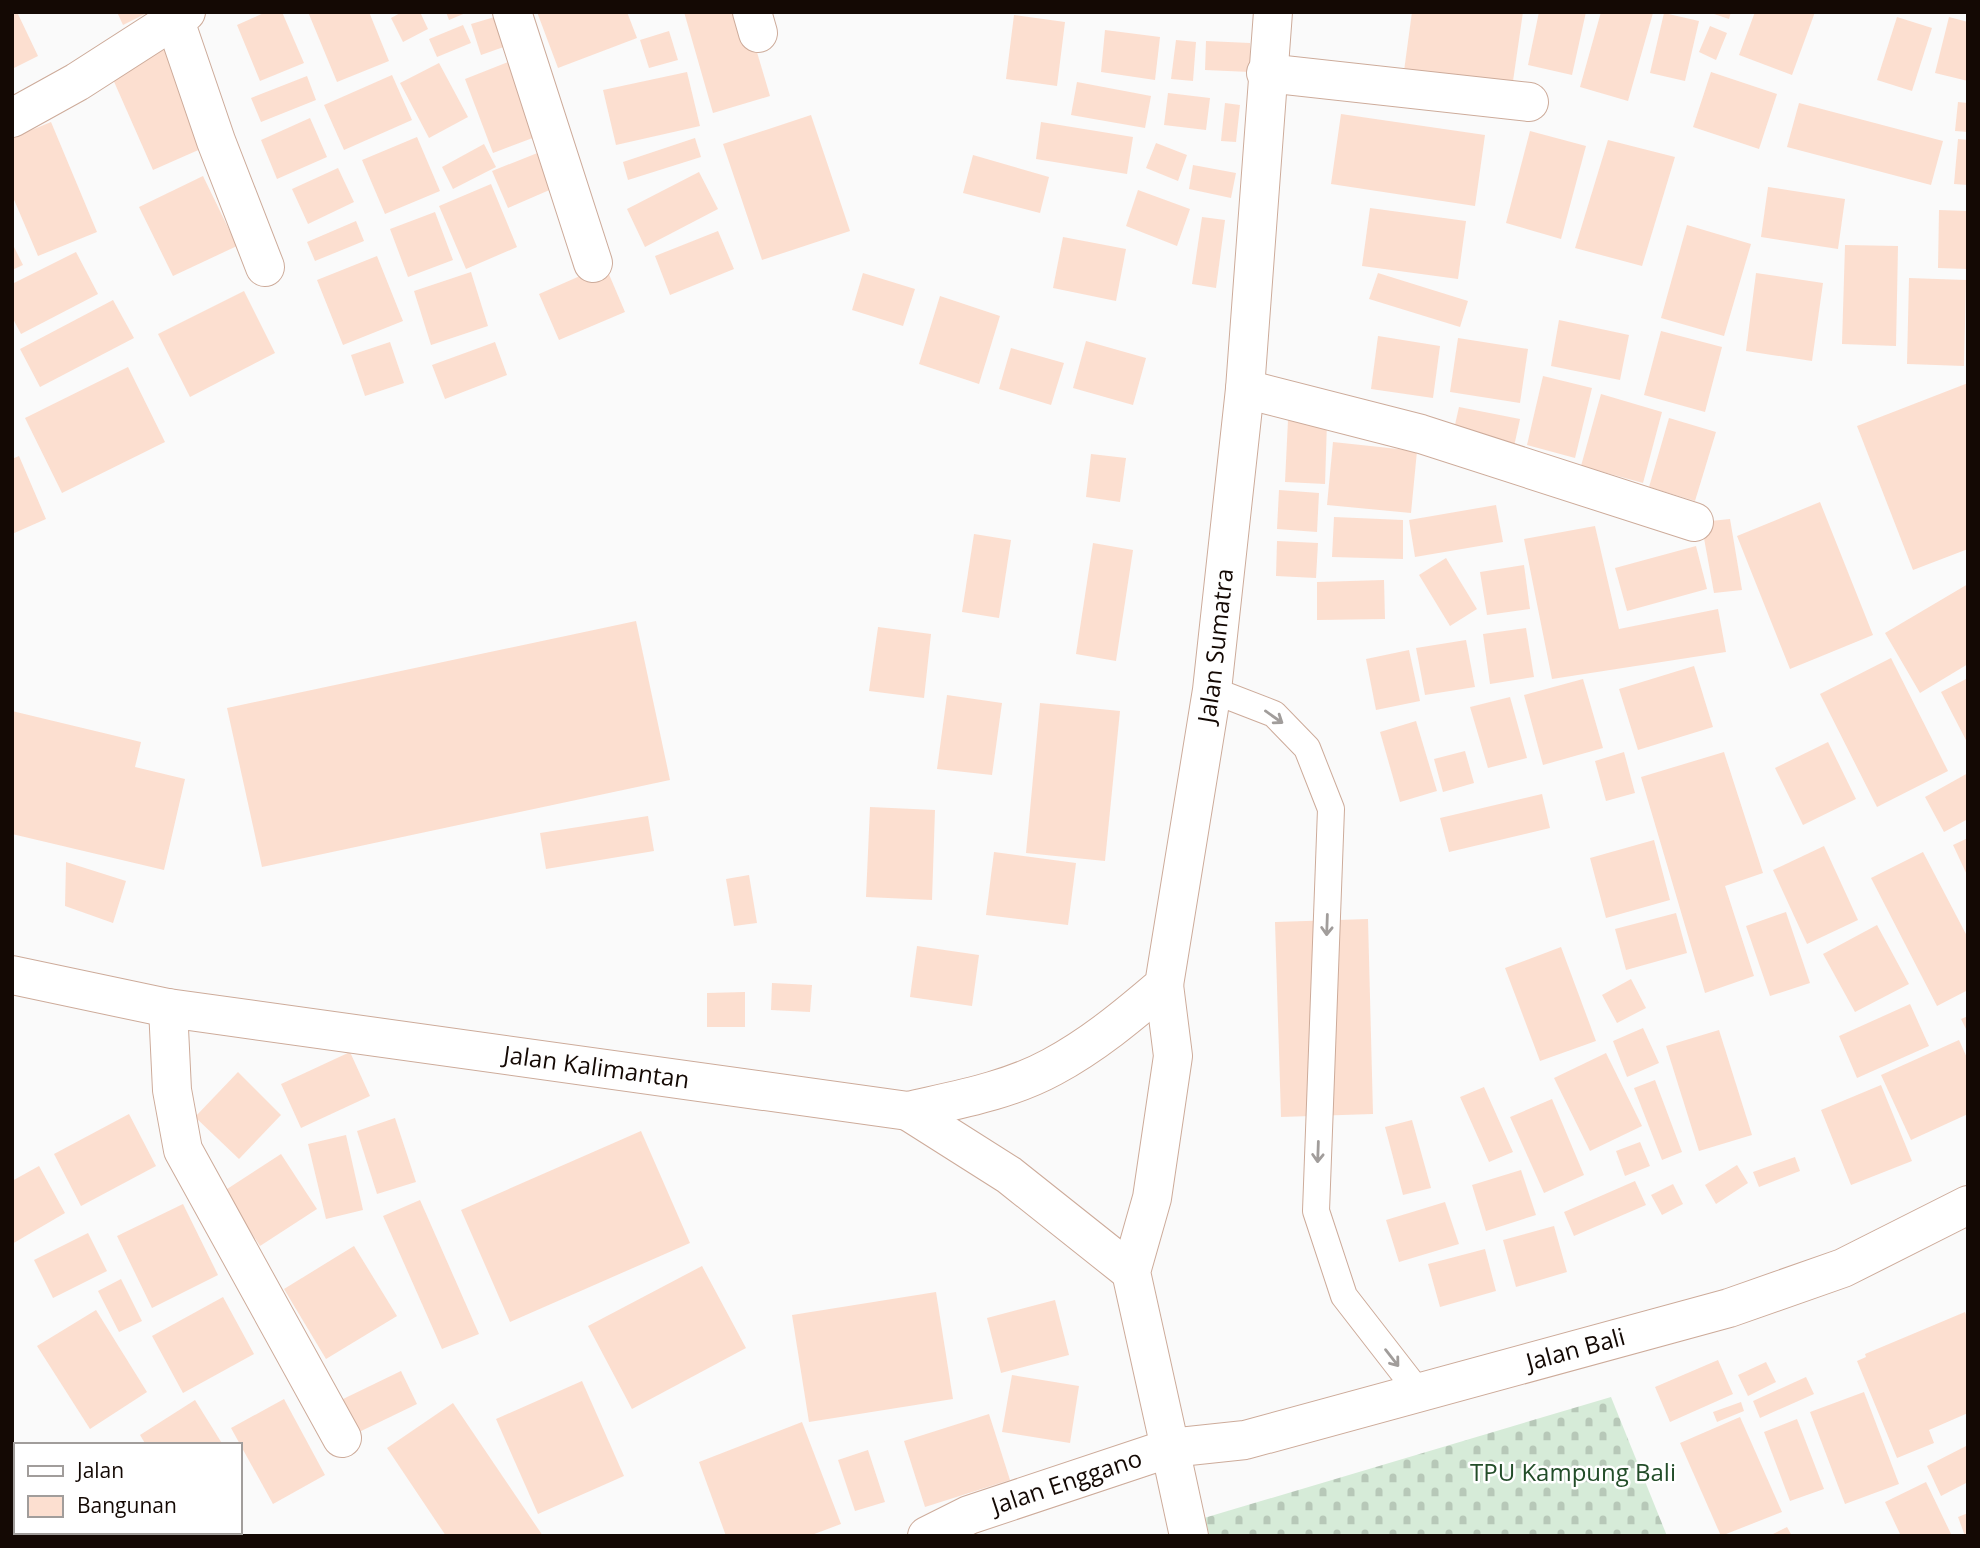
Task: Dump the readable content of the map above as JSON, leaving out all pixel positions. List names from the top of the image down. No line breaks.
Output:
{"streets":{"street":["Jalan Sumatra","Jalan Kalimantan","Jalan Bali","Jalan Enggano"]},"crossings":[["Jalan Sumatra","Jalan Kalimantan"],["Jalan Bali","Jalan Enggano"]],"parks":["TPU Kampung Bali"],"legend":["Jalan","Bangunan"]}
